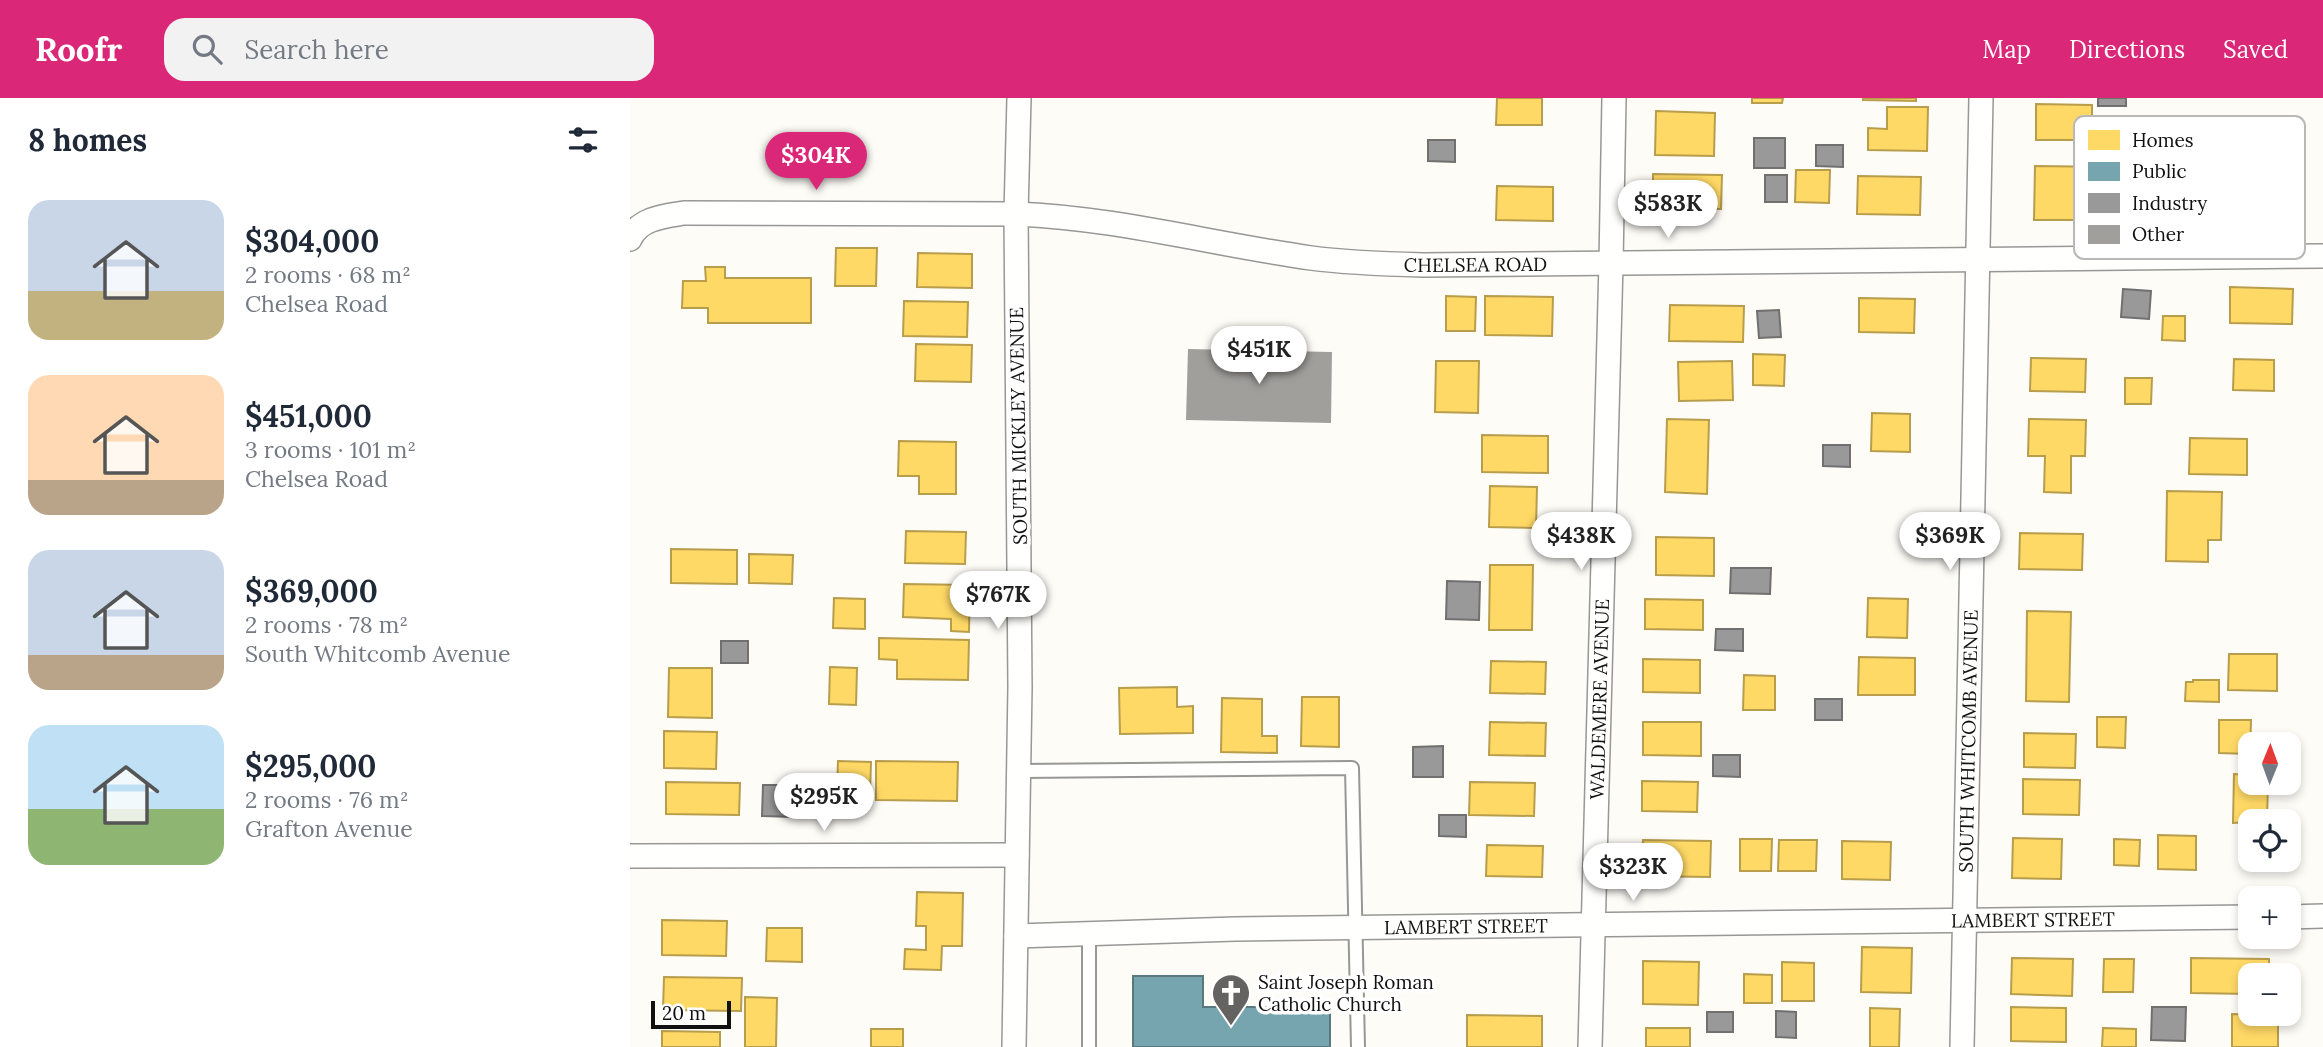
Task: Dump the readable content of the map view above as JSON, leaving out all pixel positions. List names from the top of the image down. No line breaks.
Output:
{"streets":{"street":["CHELSEA ROAD","SOUTH MICKLEY AVENUE","WALDEMERE AVENUE","SOUTH WHITCOMB AVENUE","LAMBERT STREET"]},"crossings":[["CHELSEA ROAD","SOUTH MICKLEY AVENUE"],["CHELSEA ROAD","WALDEMERE AVENUE"],["CHELSEA ROAD","SOUTH WHITCOMB AVENUE"],["SOUTH MICKLEY AVENUE","LAMBERT STREET"],["WALDEMERE AVENUE","LAMBERT STREET"],["SOUTH WHITCOMB AVENUE","LAMBERT STREET"]],"places":{"church":["Saint Joseph Roman Catholic Church"]},"legend":["Homes","Public","Industry","Other"],"scale_bar":"20 m","north":"top","page":{"header":"Roofr","search":"Search here","nav":["Map","Directions","Saved"],"heading":"8 homes","price":["$304K","$583K","$451K","$438K","$369K","$767K","$295K","$323K"],"list":[{"name":"$304,000","note":"2 rooms · 68 m² · Chelsea Road"},{"name":"$451,000","note":"3 rooms · 101 m² · Chelsea Road"},{"name":"$369,000","note":"2 rooms · 78 m² · South Whitcomb Avenue"},{"name":"$295,000","note":"2 rooms · 76 m² · Grafton Avenue"}],"map_buttons":["+","−"],"scale":"20 m"}}
